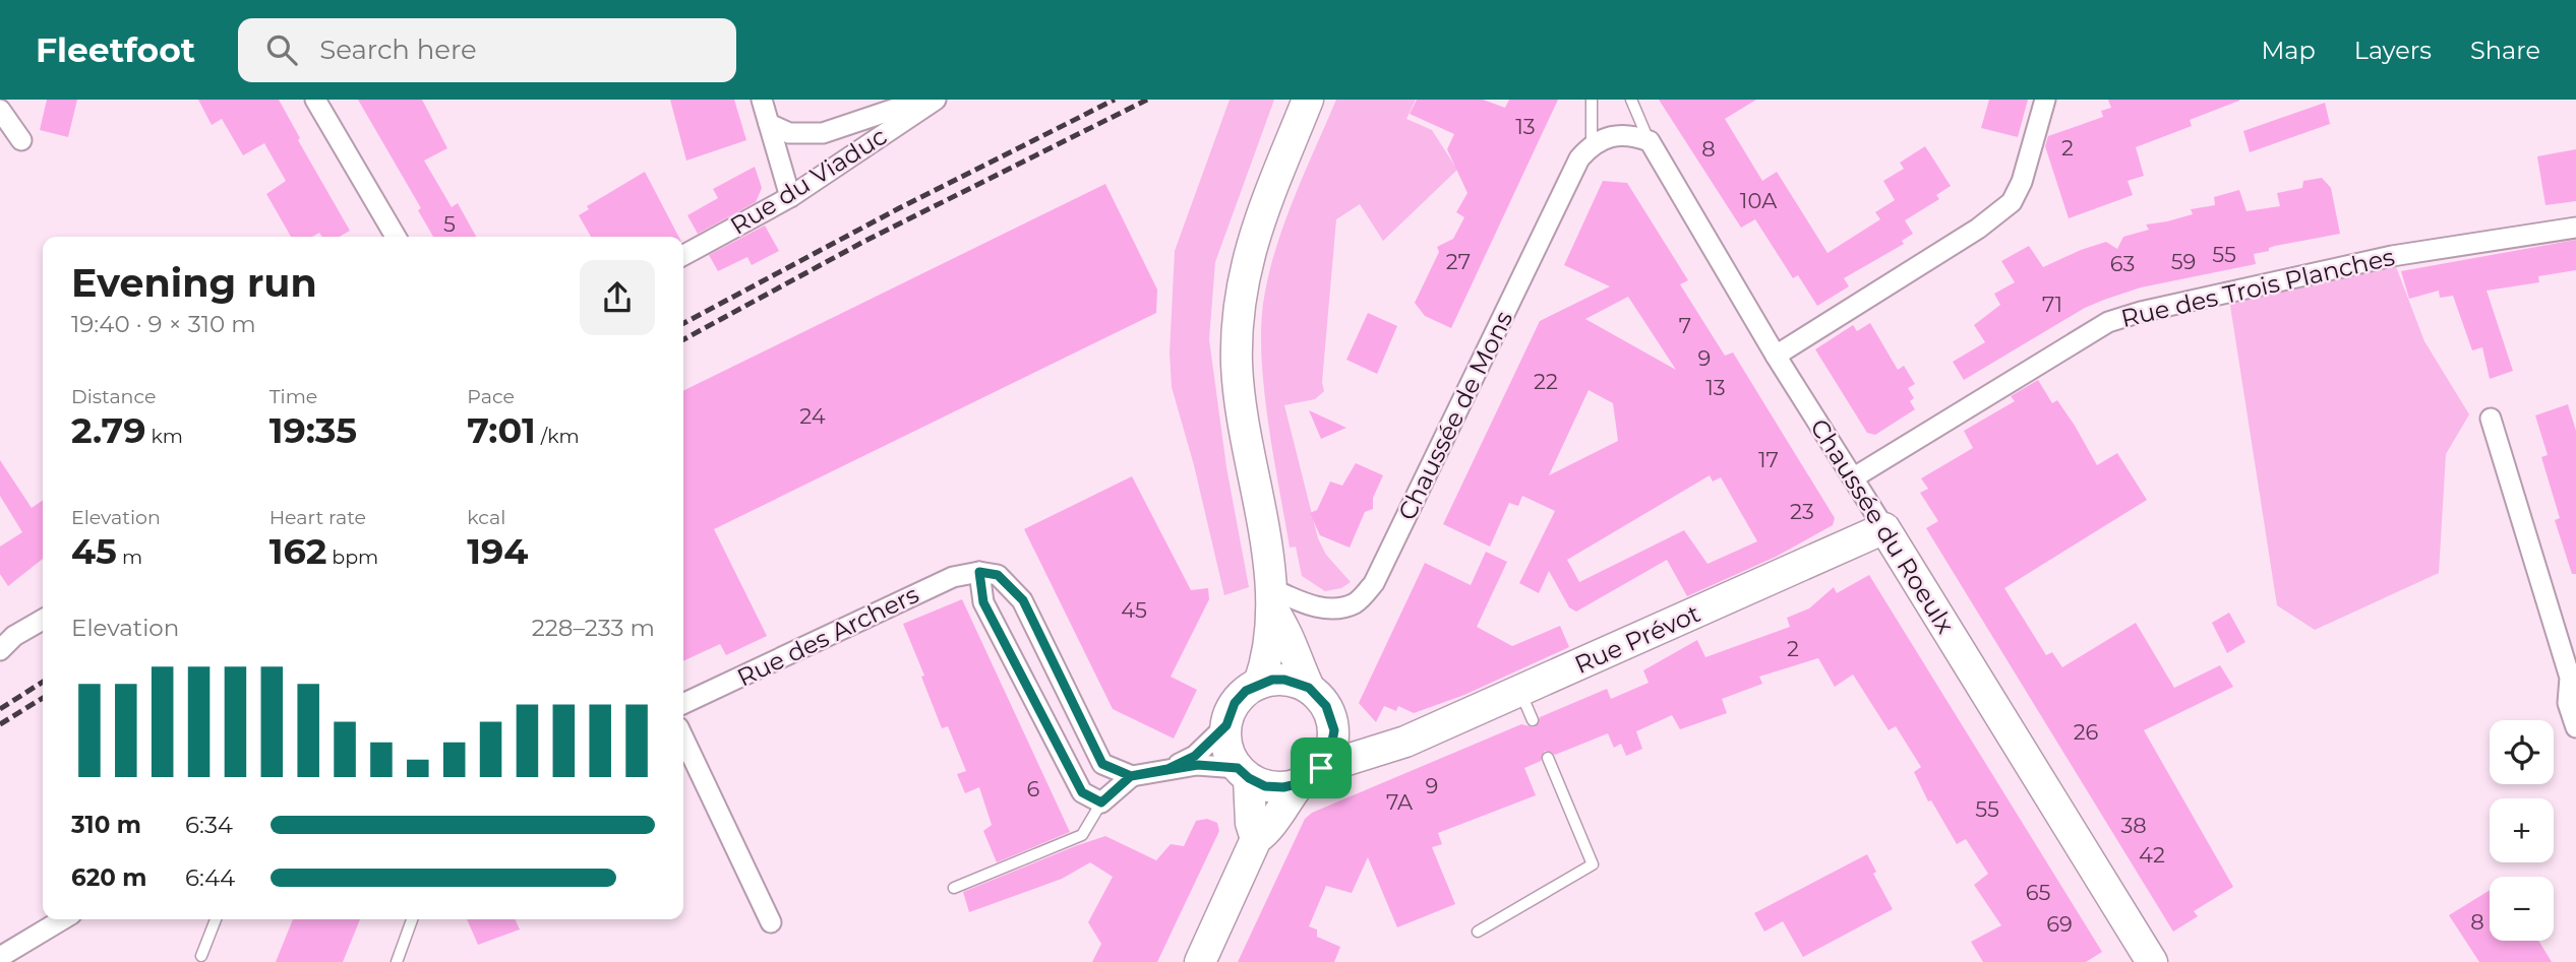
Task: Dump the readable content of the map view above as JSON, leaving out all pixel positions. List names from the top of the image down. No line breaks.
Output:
{"streets":{"main road":["Chaussée du Roeulx","Rue Prévot"],"street":["Rue du Viaduc","Rue des Trois Planches","Chaussée de Mons","Rue des Archers"]},"crossings":[["Rue des Trois Planches","Chaussée du Roeulx"],["Chaussée du Roeulx","Rue Prévot"]],"house_numbers":["13","2","8","10A","5","55","27","59","63","71","7","9","22","13","24","17","23","45","2","26","9","6","7A","55","38","42","65","8","69"],"page":{"header":"Fleetfoot","search":"Search here","nav":["Map","Layers","Share"],"heading":["Evening run","19:40 · 9 × 310 m"],"stats":[["Distance","2.79 km"],["Time","19:35"],["Pace","7:01 /km"],["Elevation","45 m"],["Heart rate","162 bpm"],["kcal","194"]],"chart":["Elevation","228–233 m"],"map_buttons":["+","−"],"list":[{"name":"310 m","note":"6:34"},{"name":"620 m","note":"6:44"}]}}
